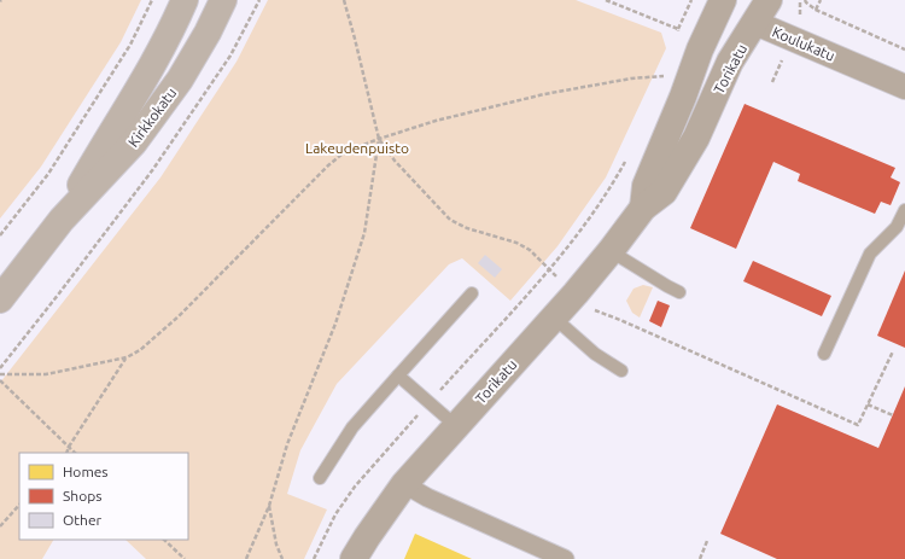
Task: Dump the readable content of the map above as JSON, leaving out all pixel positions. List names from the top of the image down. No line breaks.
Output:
{"streets":{"main road":["Kirkkokatu"],"street":["Koulukatu","Torikatu"]},"crossings":[["Koulukatu","Torikatu"]],"parks":["Lakeudenpuisto"],"legend":["Homes","Shops","Other"]}
